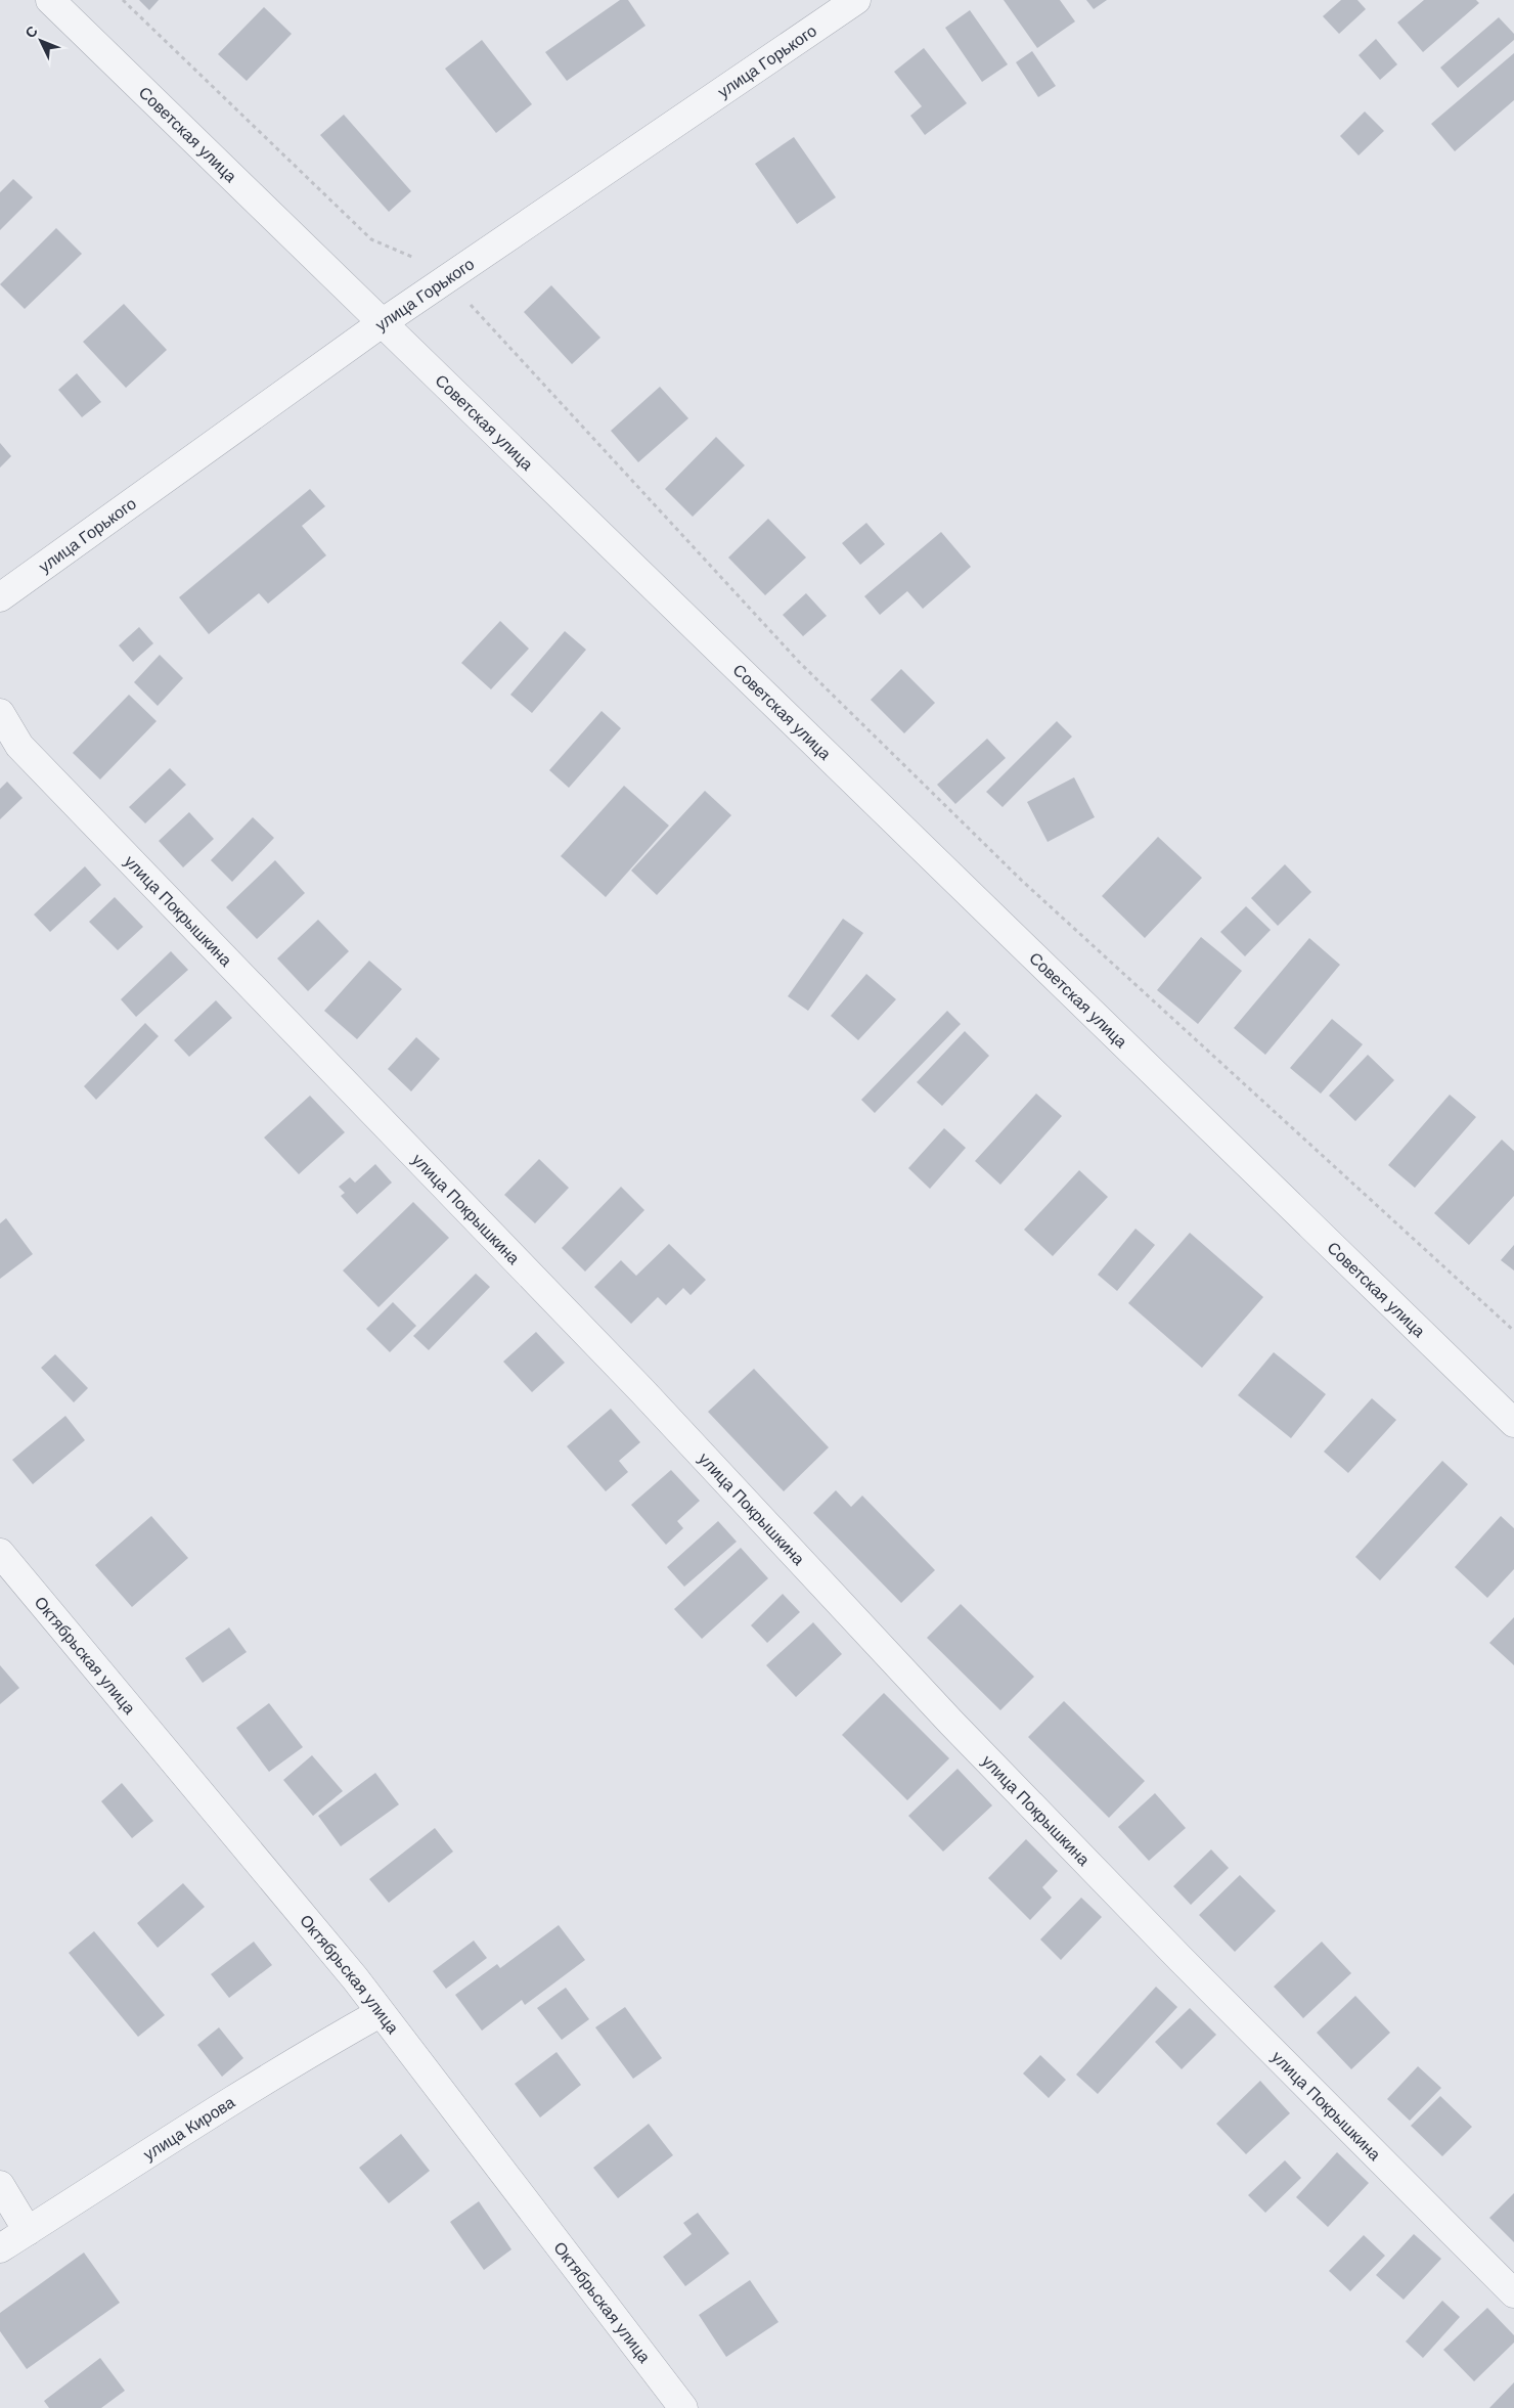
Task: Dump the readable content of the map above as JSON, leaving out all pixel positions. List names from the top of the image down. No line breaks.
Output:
{"streets":{"street":["улица Горького","Советская улица","улица Покрышкина","Октябрьская улица","улица Кирова"]},"crossings":[["улица Горького","Советская улица"],["Октябрьская улица","улица Кирова"]],"north":"top left"}
